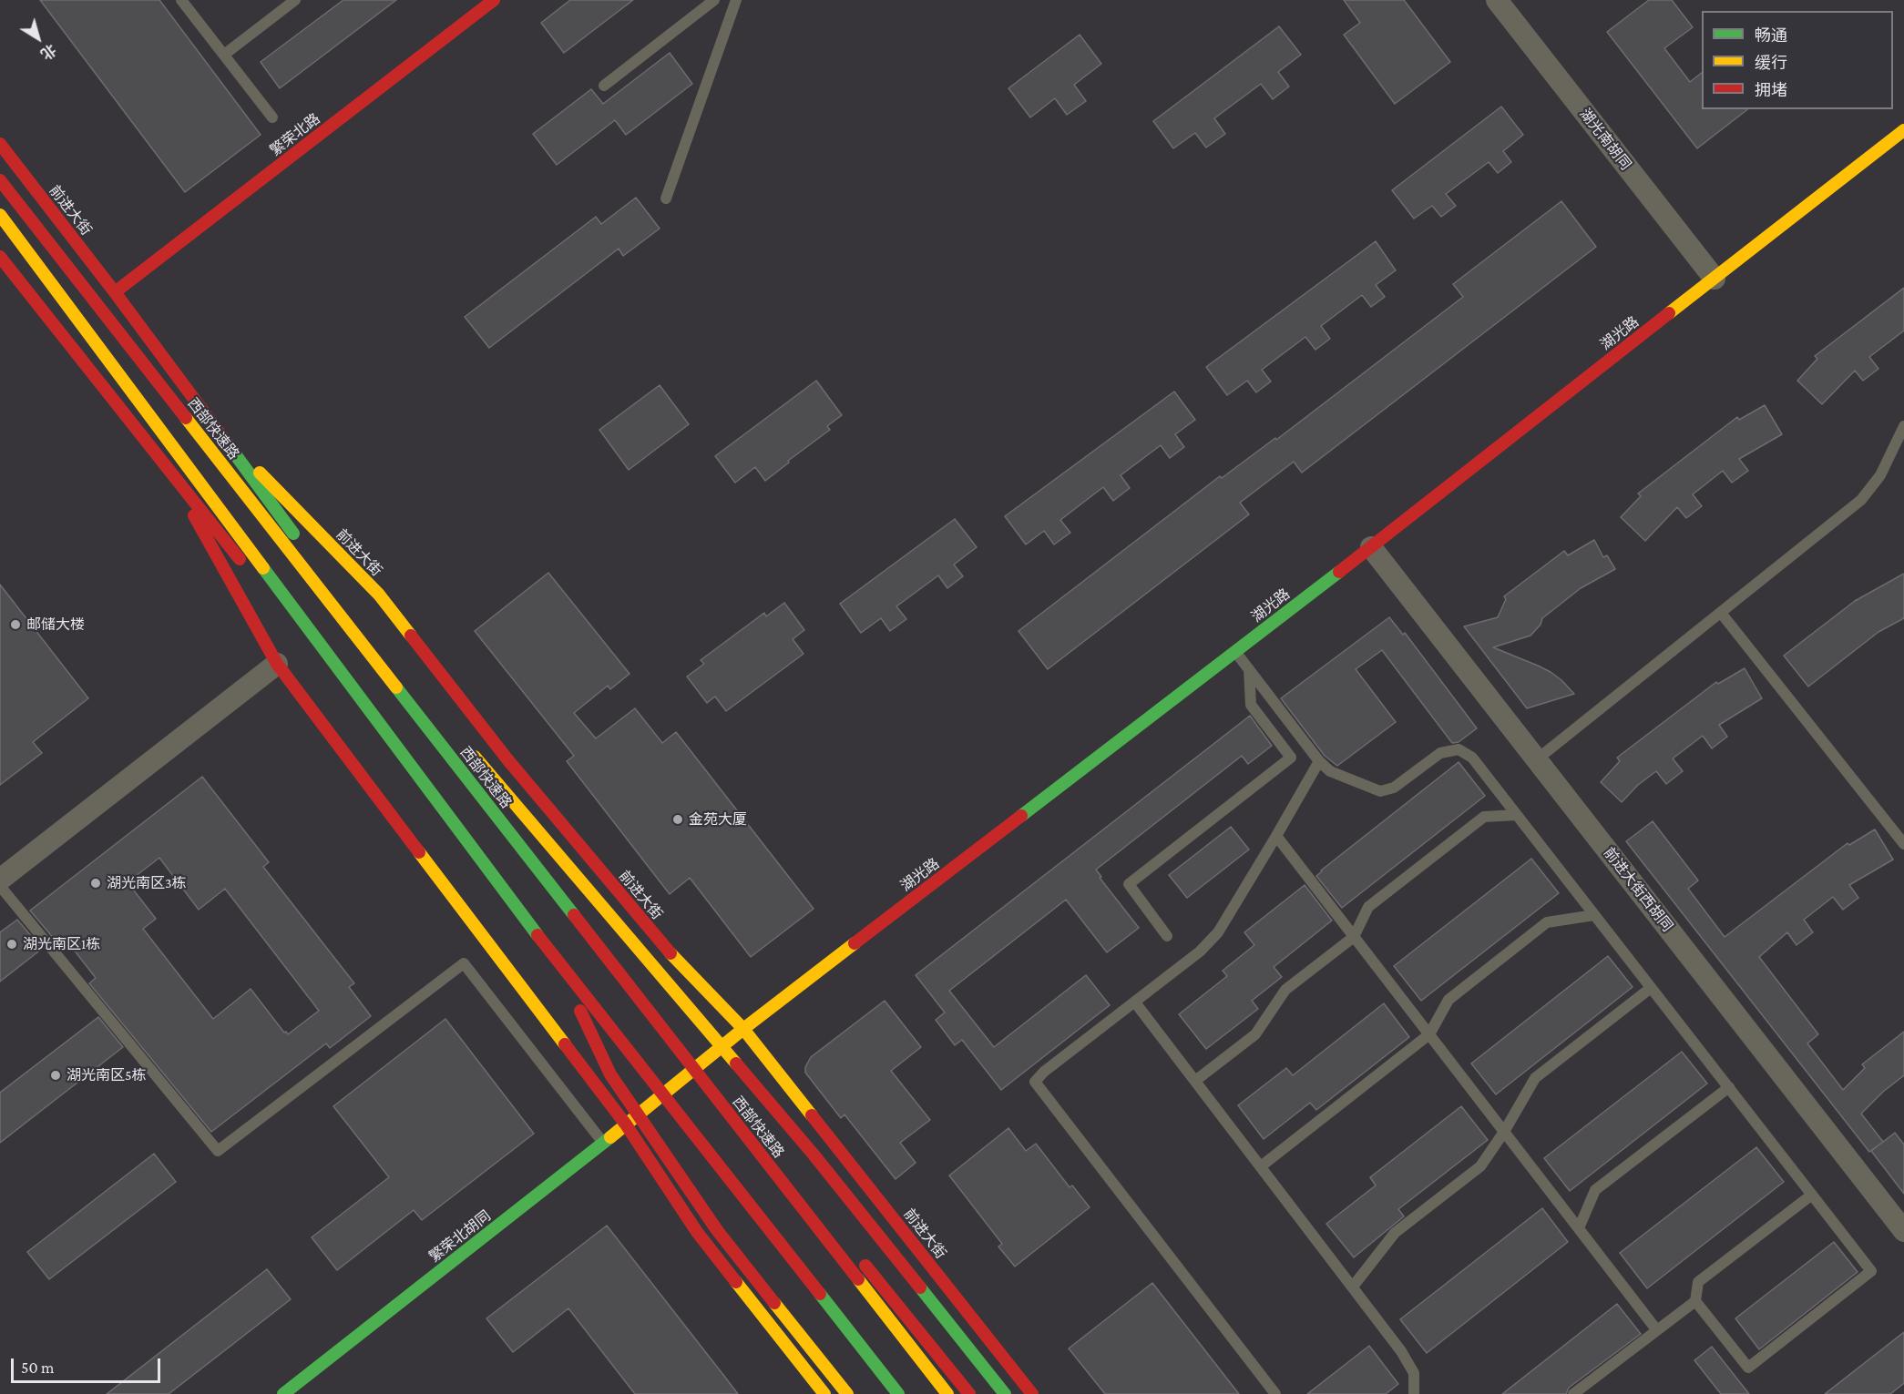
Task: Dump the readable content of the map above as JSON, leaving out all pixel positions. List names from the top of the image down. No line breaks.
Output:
{"streets":{"main road":["繁荣北路","前进大街","湖光路","西部快速路","繁荣北胡同"],"street":["湖光南胡同","前进大街西胡同"]},"crossings":[["繁荣北路","前进大街"],["湖光南胡同","湖光路"],["前进大街","湖光路"],["湖光路","前进大街西胡同"],["湖光路","繁荣北胡同"]],"places":["邮储大楼","金苑大厦","湖光南区3栋","湖光南区1栋","湖光南区5栋"],"legend":["畅通","缓行","拥堵"],"scale_bar":"50 m","north":"bottom right"}
